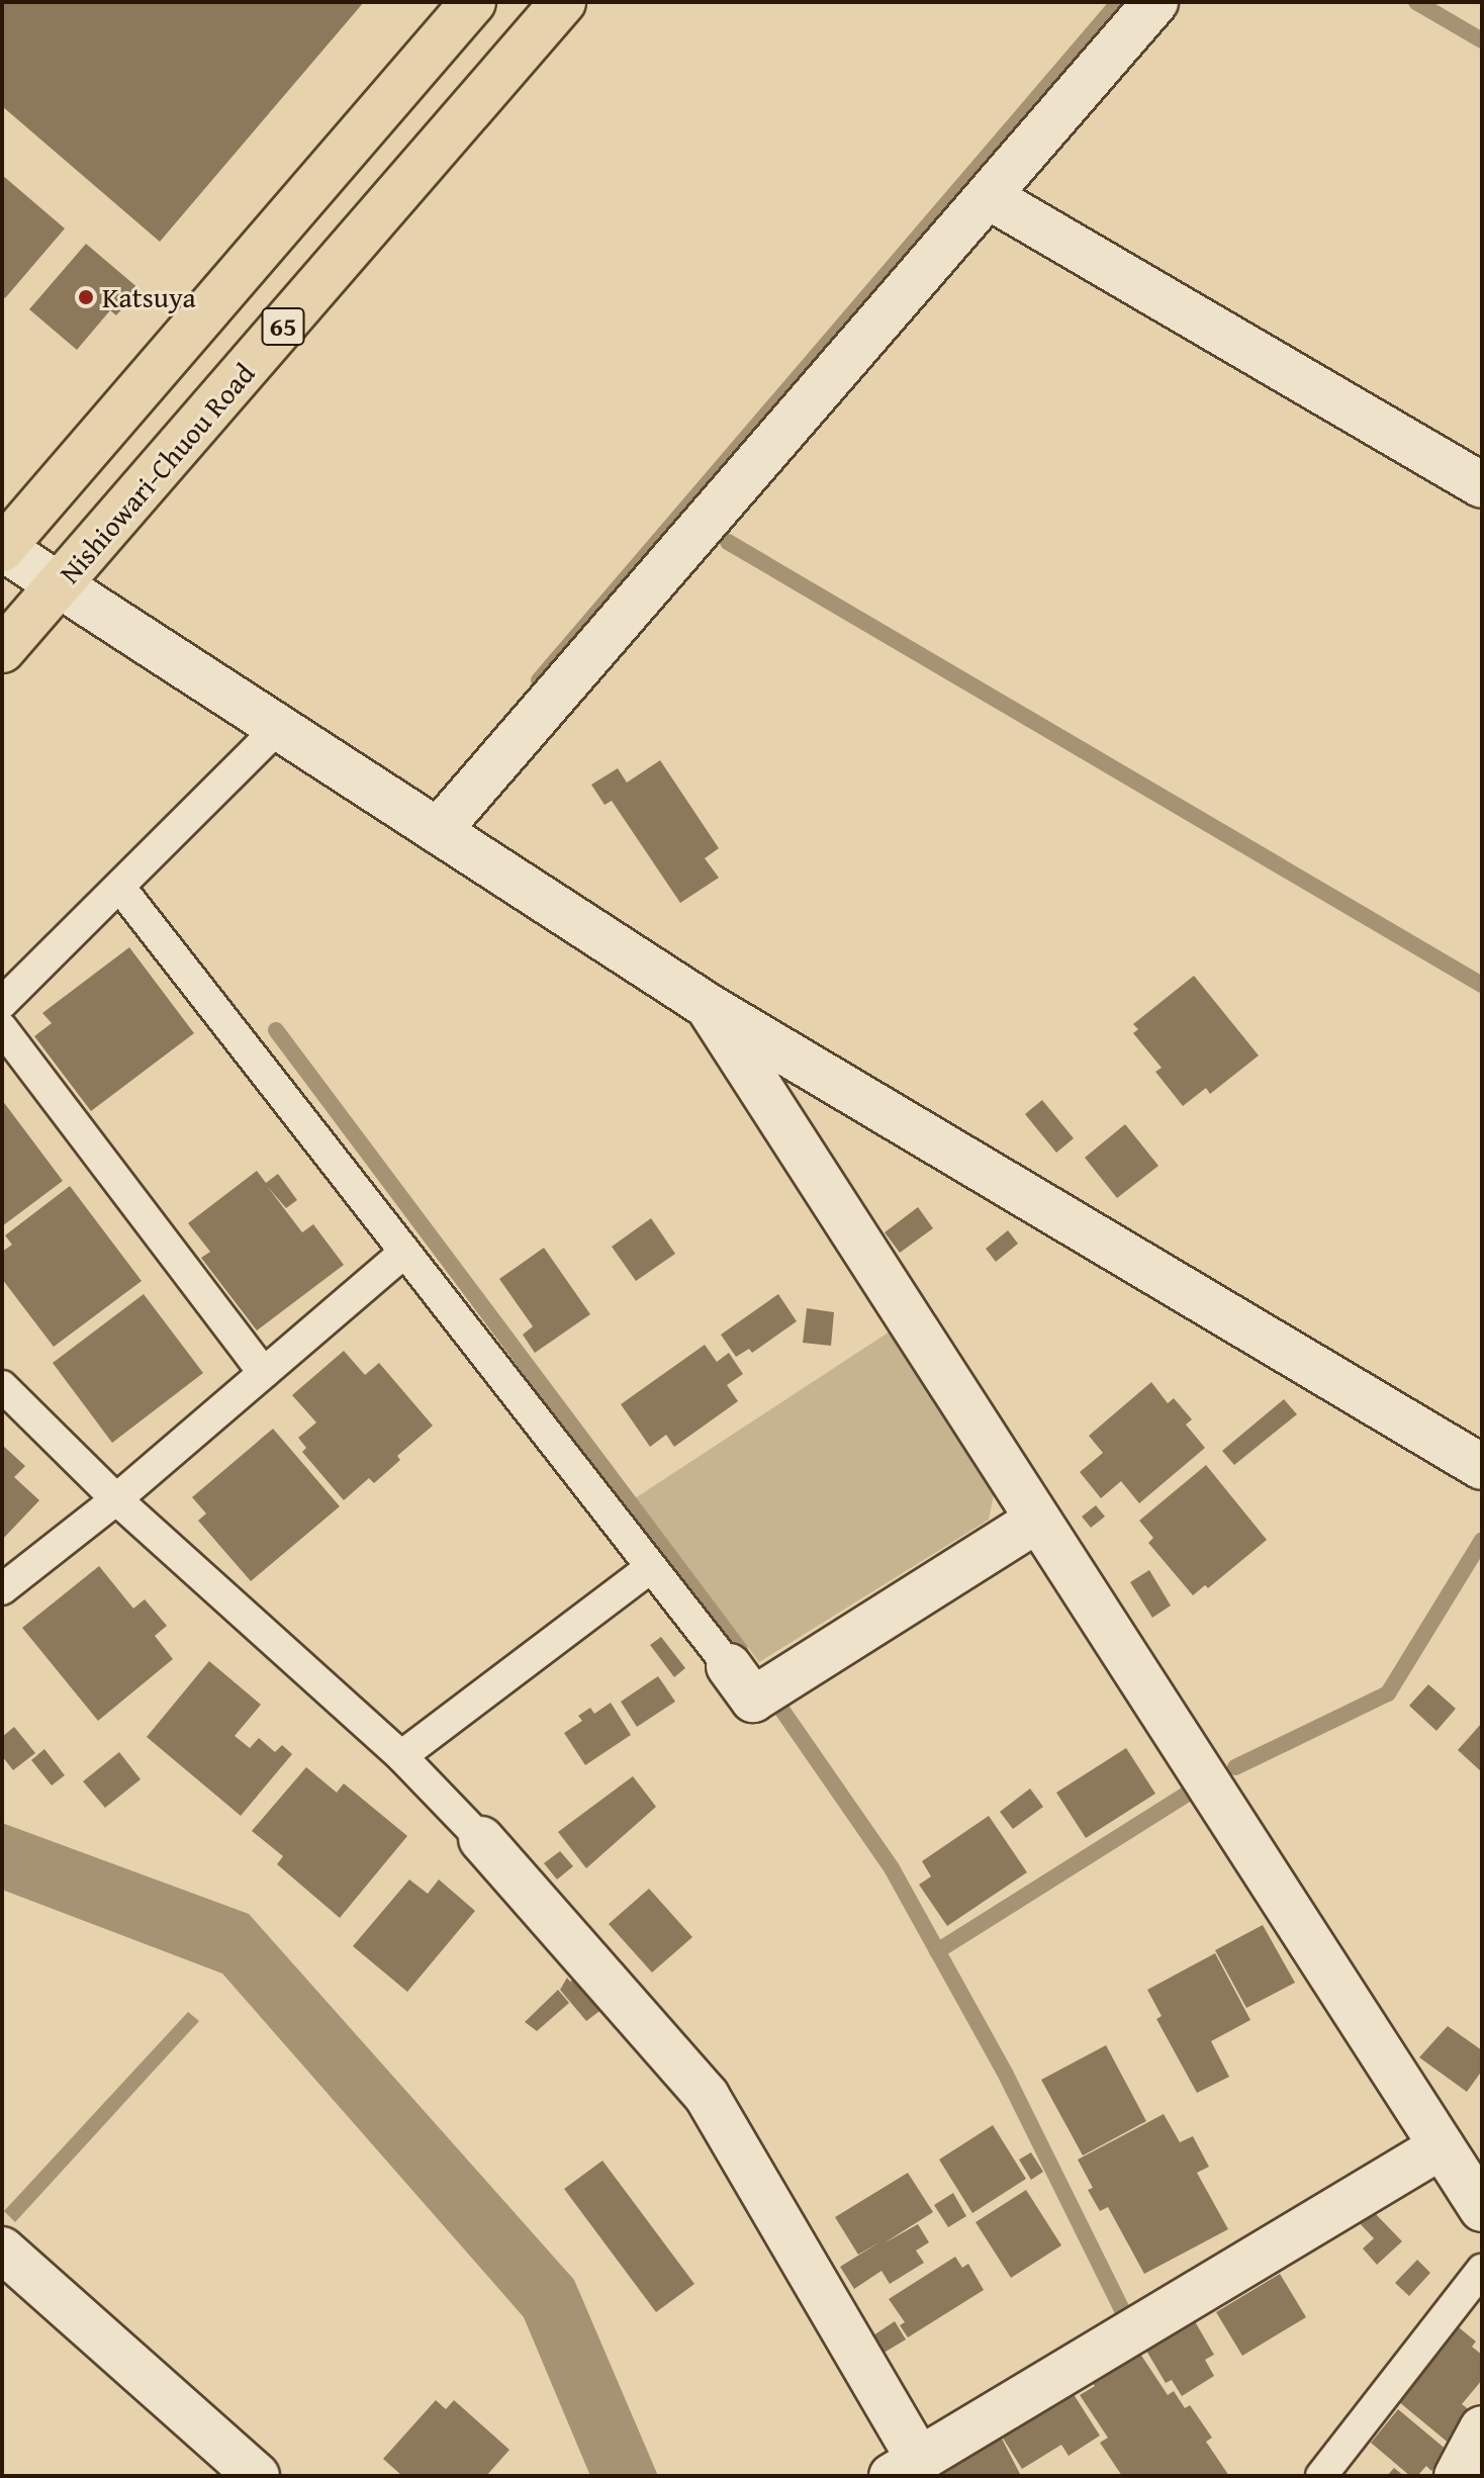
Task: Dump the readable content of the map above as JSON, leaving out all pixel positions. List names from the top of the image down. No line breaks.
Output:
{"streets":{"main road":["65","Nishiowari-Chuou Road"]},"places":["Katsuya"]}
